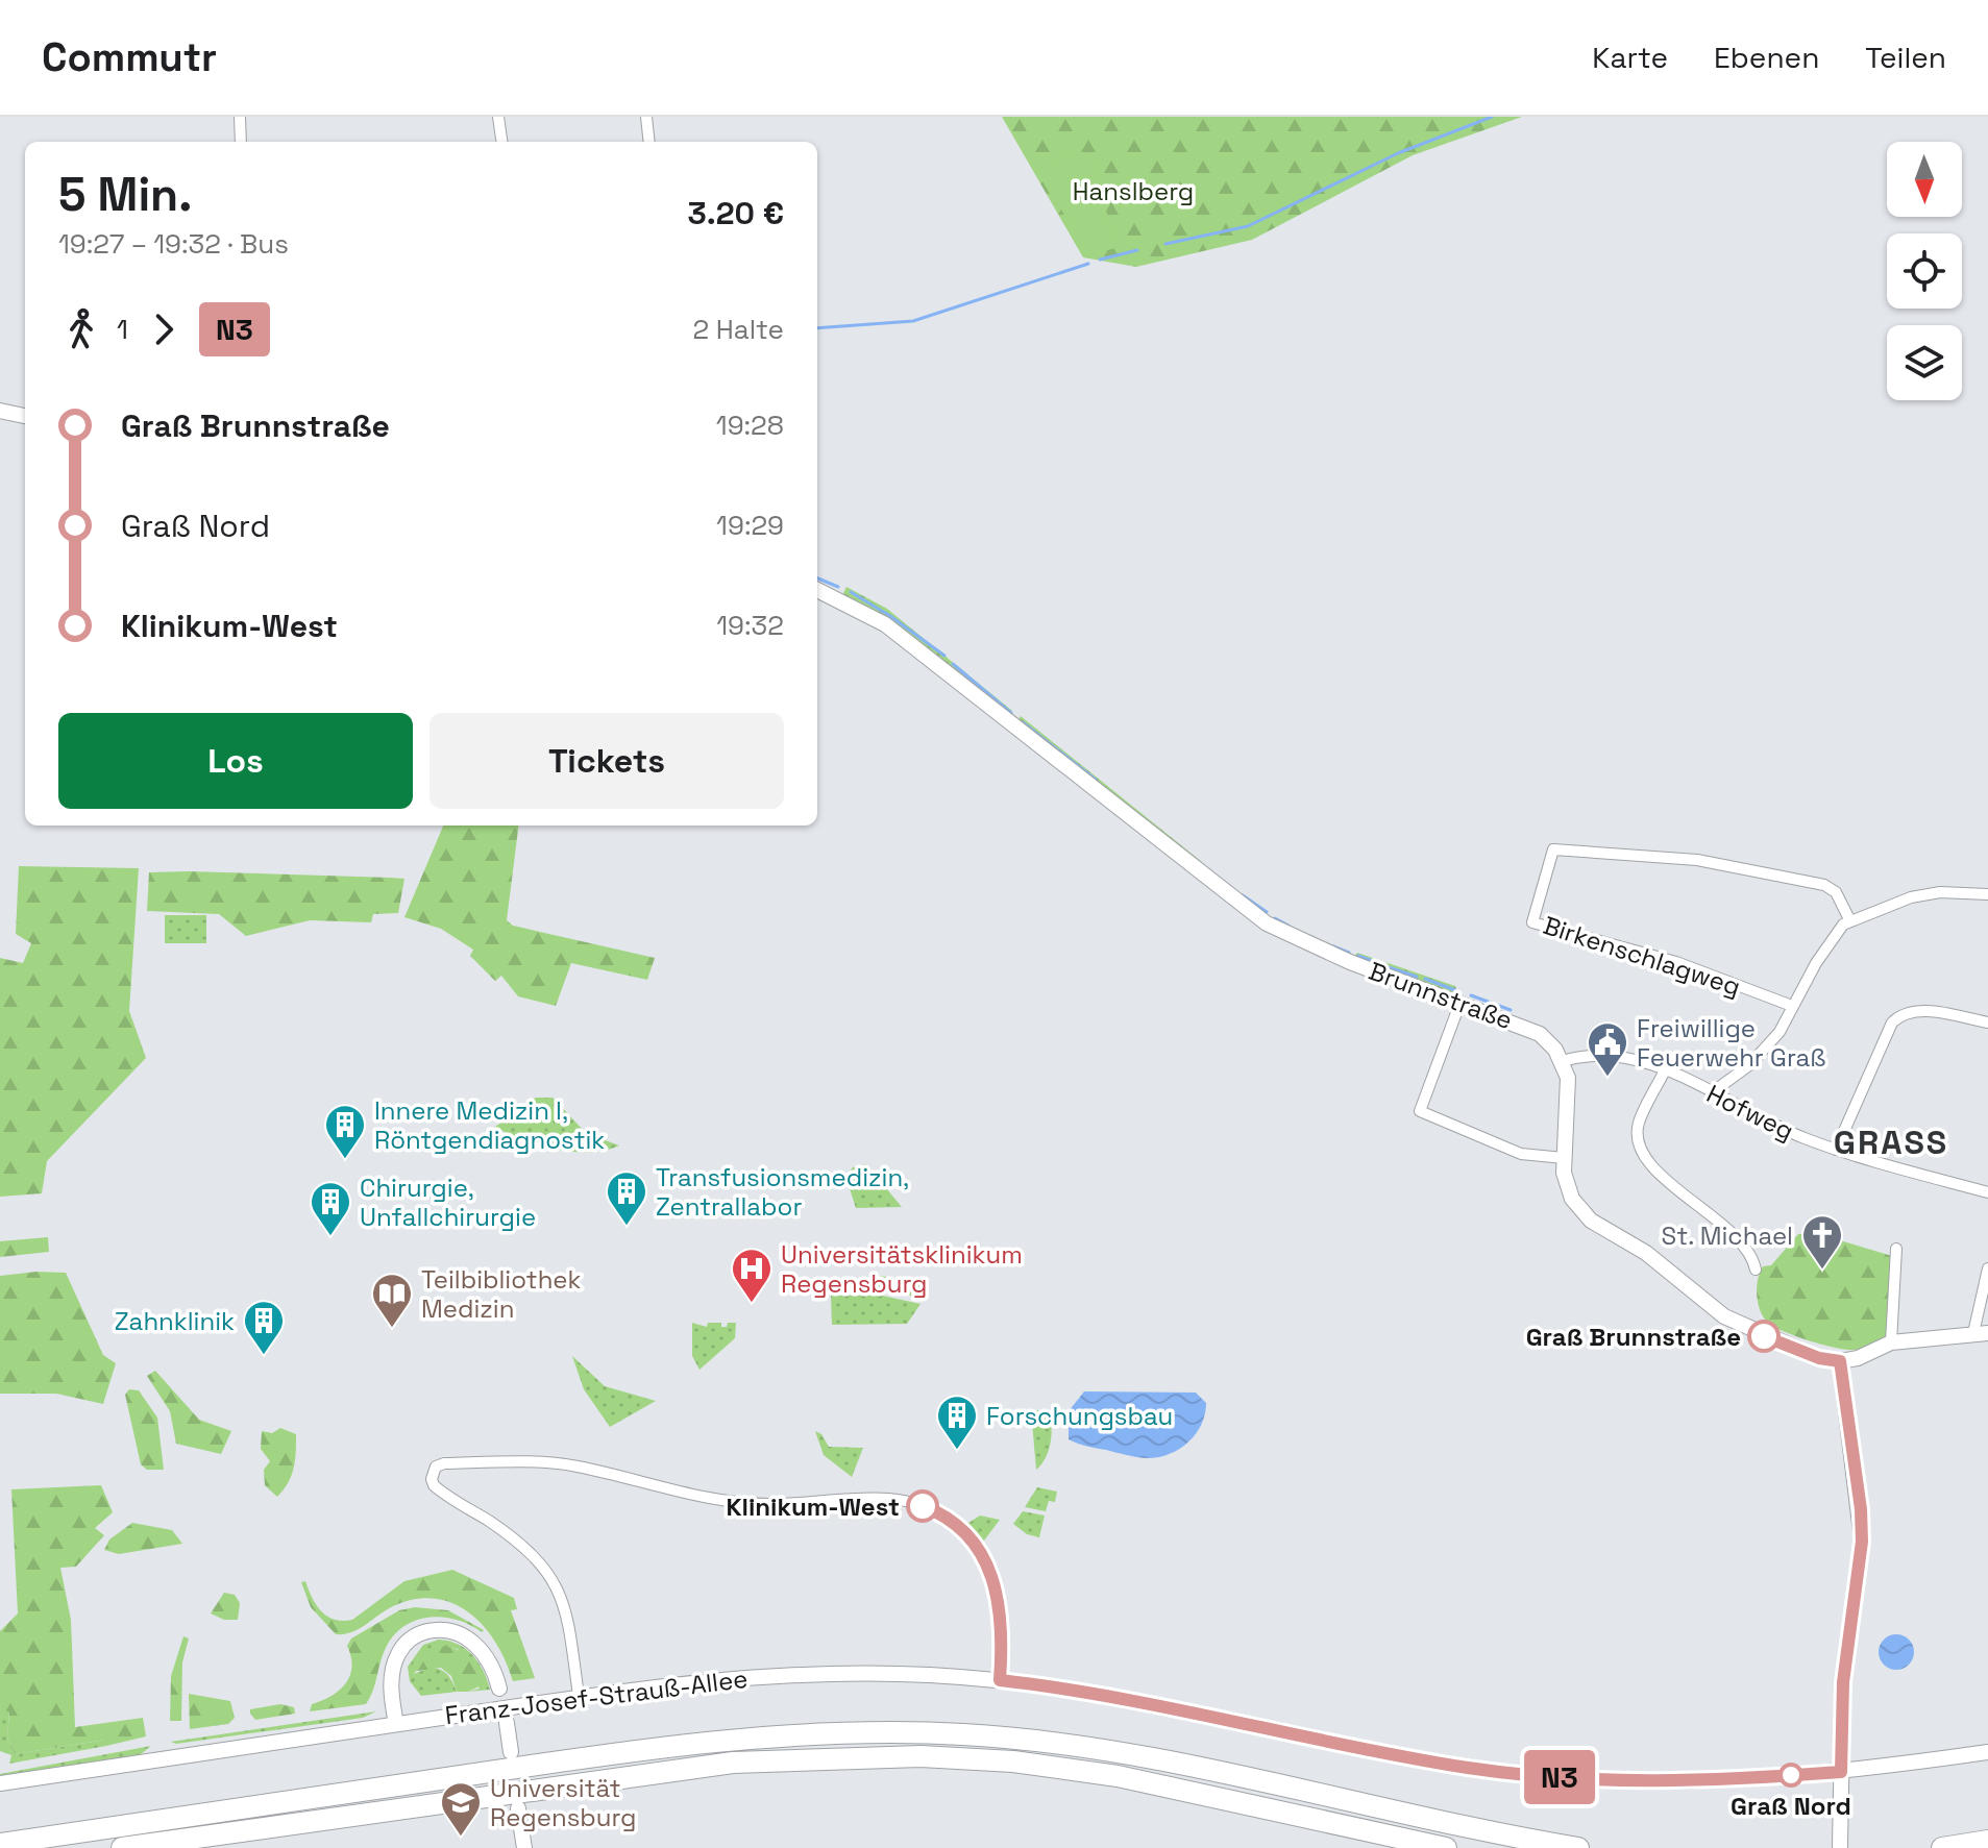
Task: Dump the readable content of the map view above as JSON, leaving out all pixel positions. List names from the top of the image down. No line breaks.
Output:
{"streets":{"street":["Birkenschlagweg","Brunnstraße","Hofweg","Franz-Josef-Strauß-Allee"]},"crossings":[["Brunnstraße","Hofweg"]],"districts":["GRASS"],"parks":["Hanslberg"],"places":{"public building":["Freiwillige Feuerwehr Graß"],"building":["Innere Medizin I, Röntgendiagnostik","Transfusionsmedizin, Zentrallabor","Chirurgie, Unfallchirurgie","Zahnklinik","Forschungsbau"],"church":["St. Michael"],"hospital":["Universitätsklinikum Regensburg"],"library":["Teilbibliothek Medizin"],"other":["Graß Brunnstraße","Klinikum-West","Graß Nord"],"school or university":["Universität Regensburg"]},"lines":["bus line N3"],"north":"bottom","page":{"header":"Commutr","nav":["Karte","Ebenen","Teilen"],"on_map":"N3","heading":["5 Min.","19:27 – 19:32 · Bus","3.20 €"],"legs":["1","N3","2 Halte"],"list":[{"name":"Graß Brunnstraße","value":"19:28"},{"name":"Graß Nord","value":"19:29"},{"name":"Klinikum-West","value":"19:32"}],"buttons":["Los","Tickets"]}}
